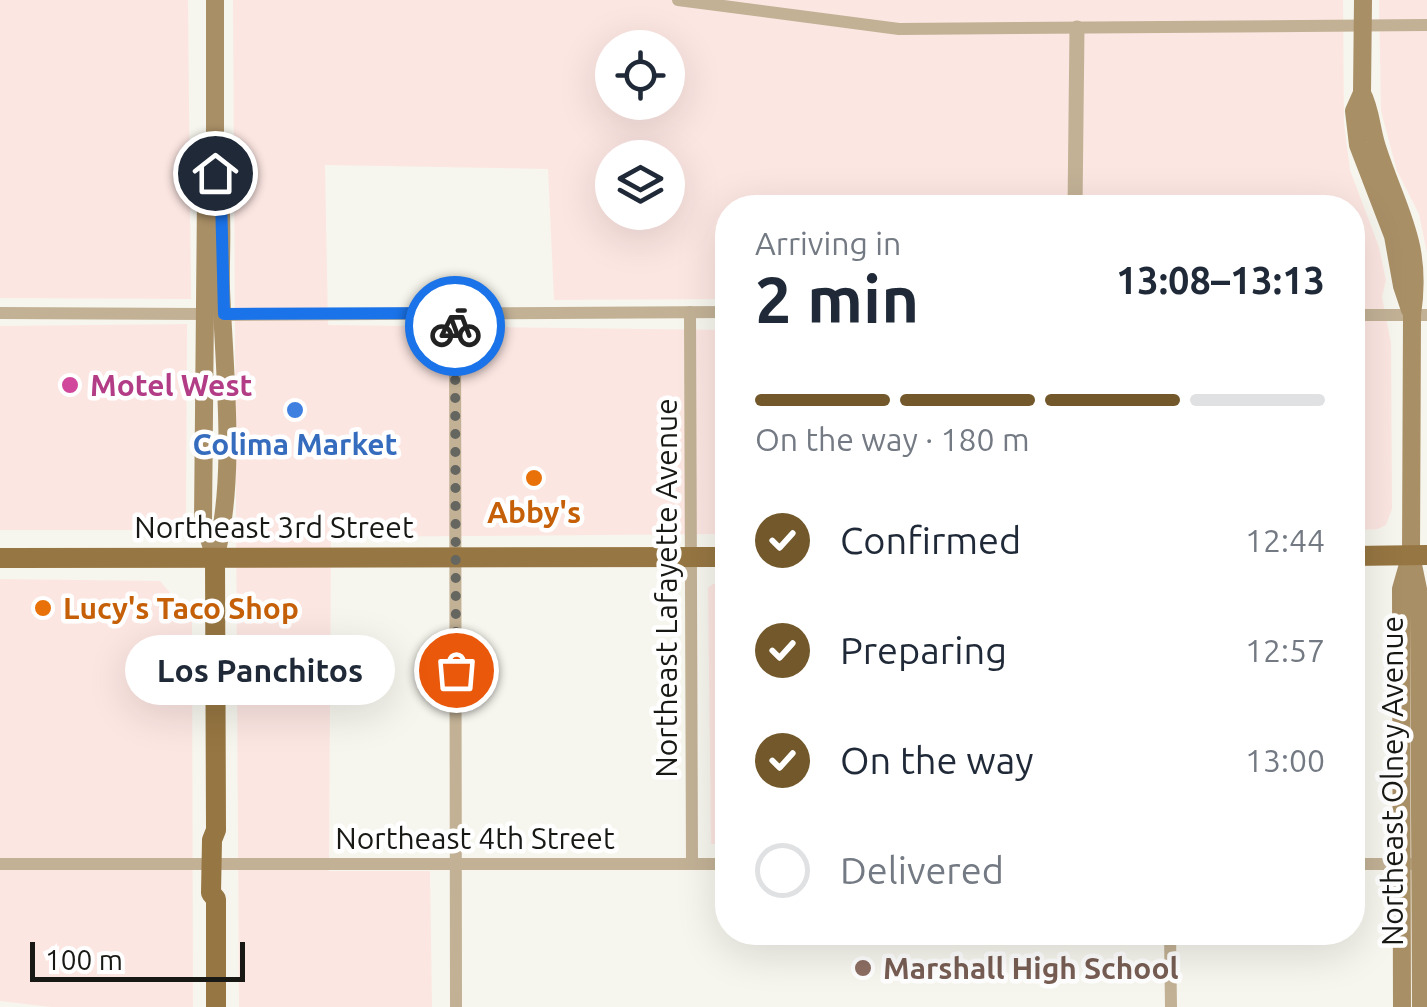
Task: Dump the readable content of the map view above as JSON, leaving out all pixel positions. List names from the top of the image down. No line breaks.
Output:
{"streets":{"main road":["Northeast 3rd Street","Northeast Olney Avenue"],"street":["Northeast Lafayette Avenue","Northeast 4th Street"]},"crossings":[["Northeast 3rd Street","Northeast Lafayette Avenue"],["Northeast Lafayette Avenue","Northeast 4th Street"]],"places":["Motel West","Colima Market","Abby's","Lucy's Taco Shop","Los Panchitos","Marshall High School"],"scale_bar":"100 m","page":{"heading":["2 min","Arriving in","13:08–13:13"],"bar":"On the way · 180 m","list":[["Confirmed","12:44"],["Preparing","12:57"],["On the way","13:00"],"Delivered"],"bubble":"Los Panchitos","scale":"100 m"}}
